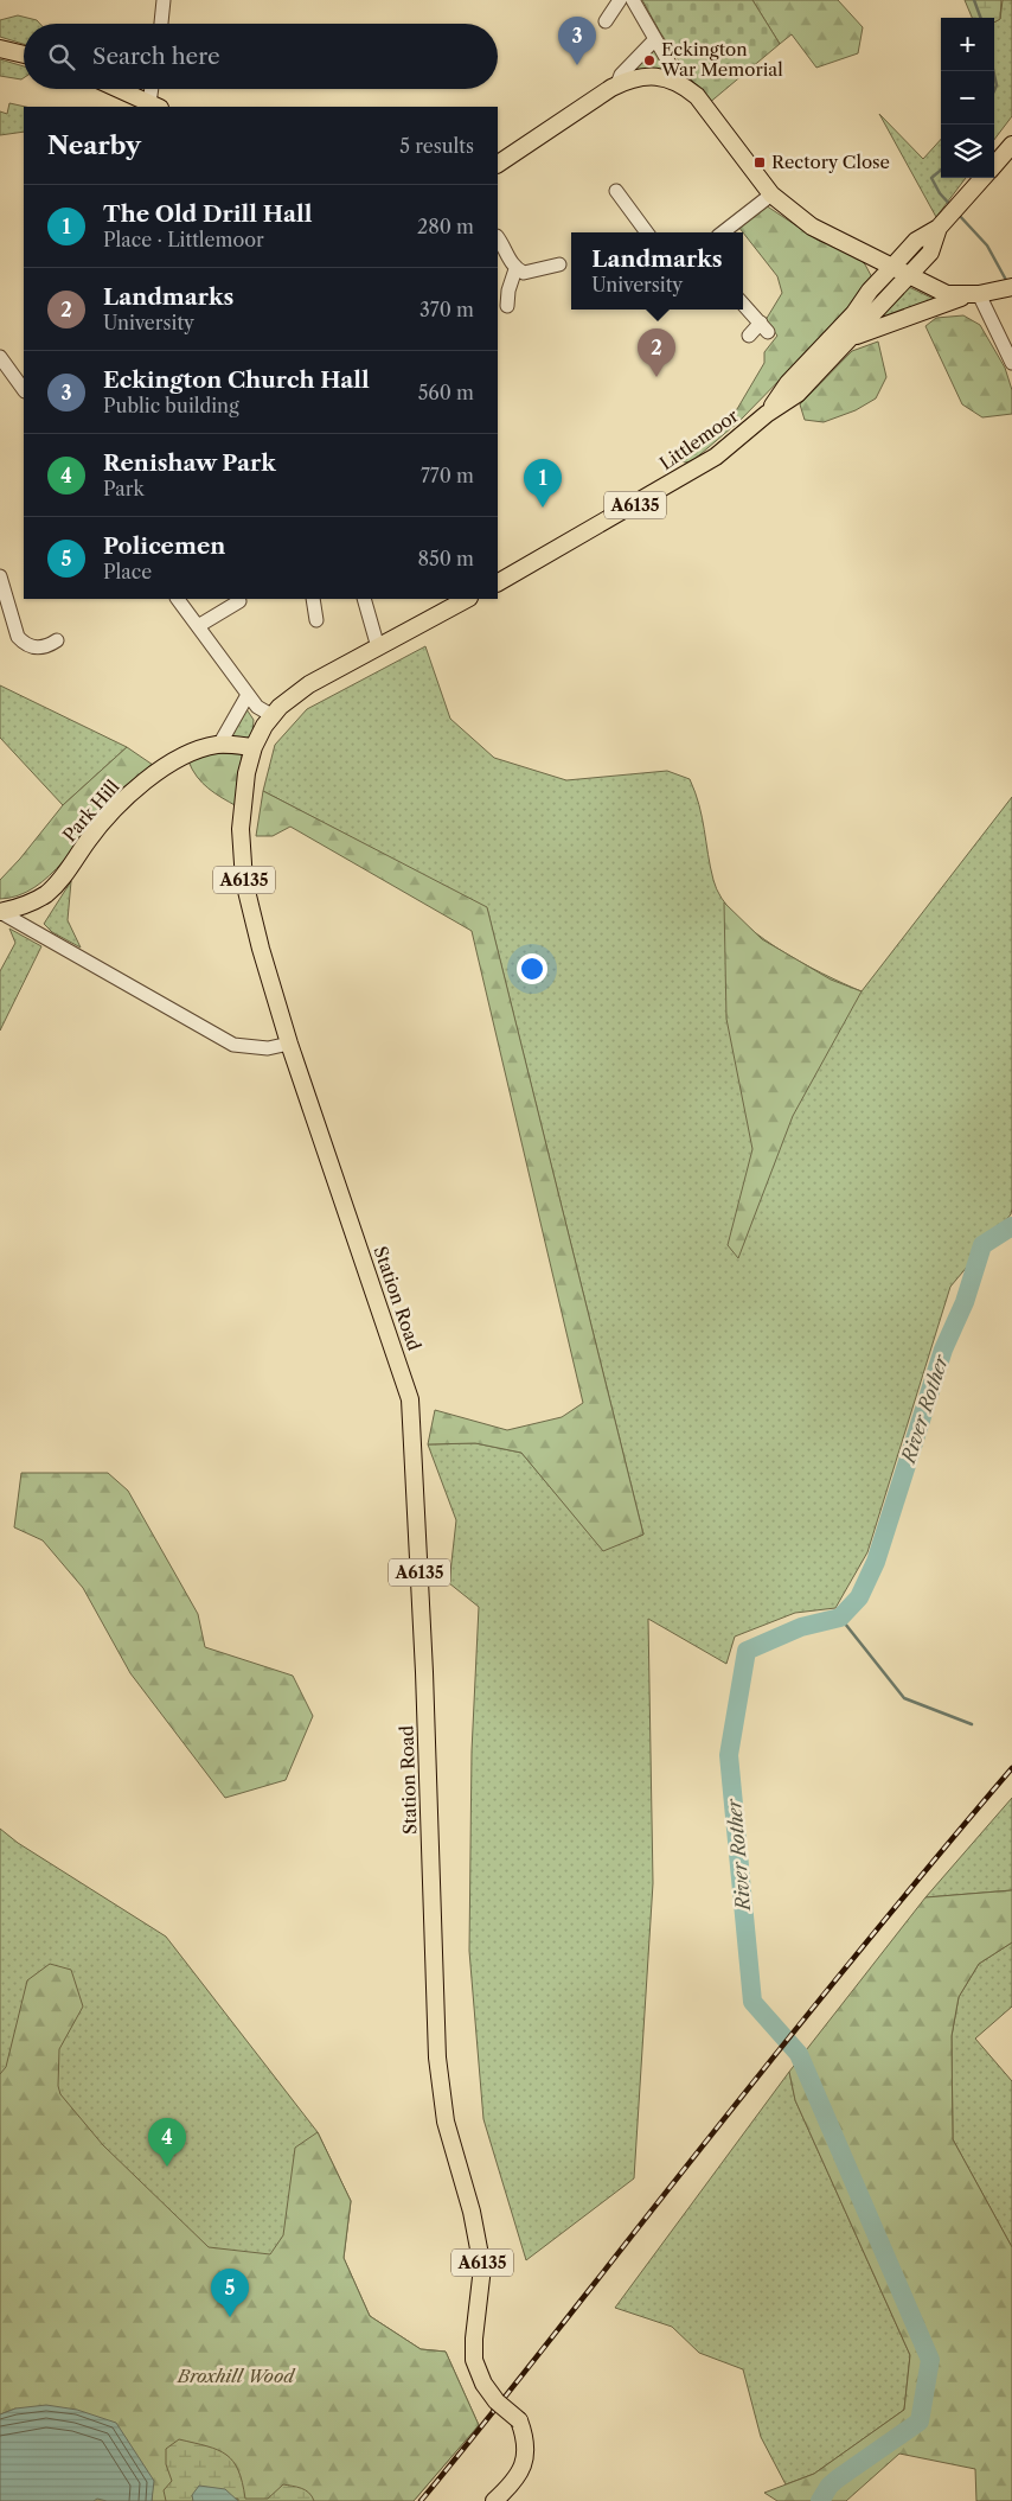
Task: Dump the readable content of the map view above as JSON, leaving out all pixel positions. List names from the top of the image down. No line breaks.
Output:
{"streets":{"main road":["Littlemoor","A6135","Park Hill","Station Road"]},"crossings":[["Littlemoor","A6135"],["A6135","Park Hill"],["A6135","Station Road"]],"water":["River Rother"],"parks":["Broxhill Wood"],"places":{"other":["Eckington War Memorial"],"transit":["Rectory Close"]},"page":{"pins":["3","2","1","4","5"],"map_buttons":["+","−"],"search":"Search here","heading":["Nearby","5 results"],"list":[{"mark":"1","name":"The Old Drill Hall","note":"Place · Littlemoor","value":"280 m"},{"mark":"2","name":"Landmarks","note":"University","value":"370 m"},{"mark":"3","name":"Eckington Church Hall","note":"Public building","value":"560 m"},{"mark":"4","name":"Renishaw Park","note":"Park","value":"770 m"},{"mark":"5","name":"Policemen","note":"Place","value":"850 m"}],"popup":["Landmarks","University"]}}
